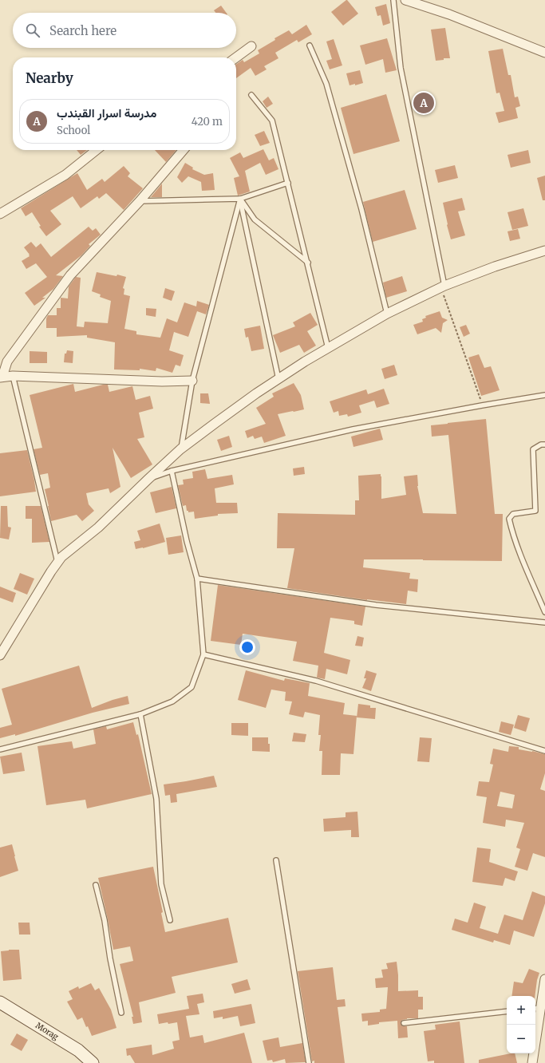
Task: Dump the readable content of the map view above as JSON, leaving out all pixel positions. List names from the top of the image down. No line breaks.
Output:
{"streets":{"main road":["Morag"]},"page":{"search":"Search here","heading":"Nearby","pins":"A","list":[{"mark":"A","name":"مدرسة اسرار القبندب","note":"School","value":"420 m"}],"map_buttons":["+","−"]}}
